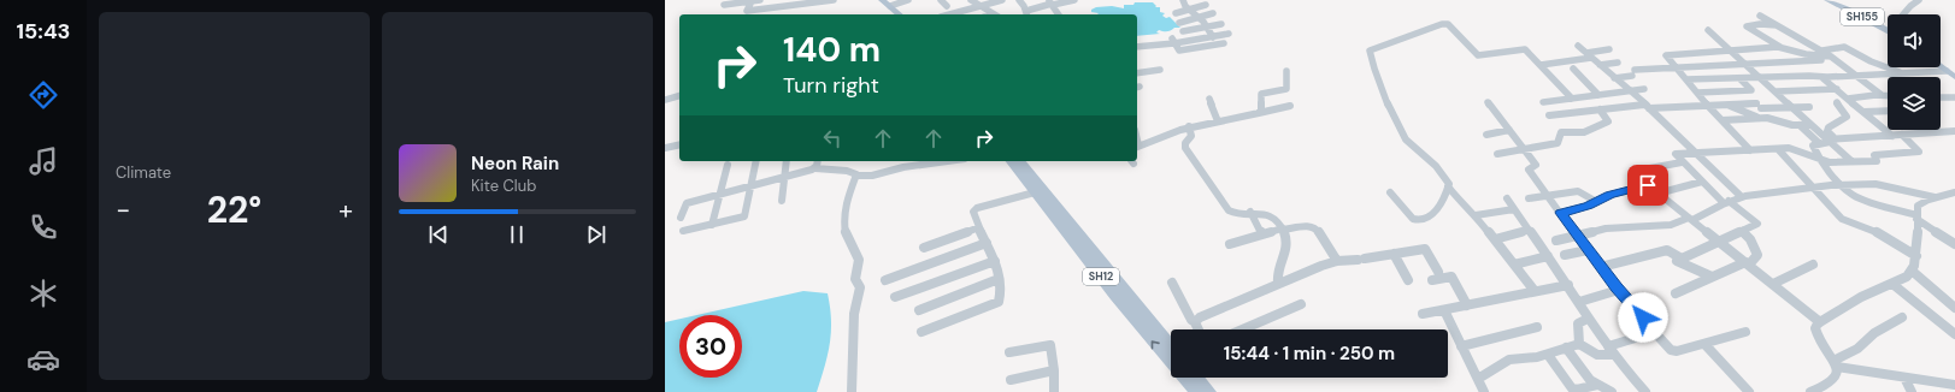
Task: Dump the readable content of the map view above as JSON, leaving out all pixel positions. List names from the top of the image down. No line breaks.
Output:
{"streets":{"main road":["SH155","SH12"]},"page":{"tabs":"15:43","tile":"Climate","turn":["140 m","Turn right"],"song":["Neon Rain","Kite Club"],"heat":["−","22°","+"],"limit":"30","trip":"15:44 · 1 min · 250 m"}}
